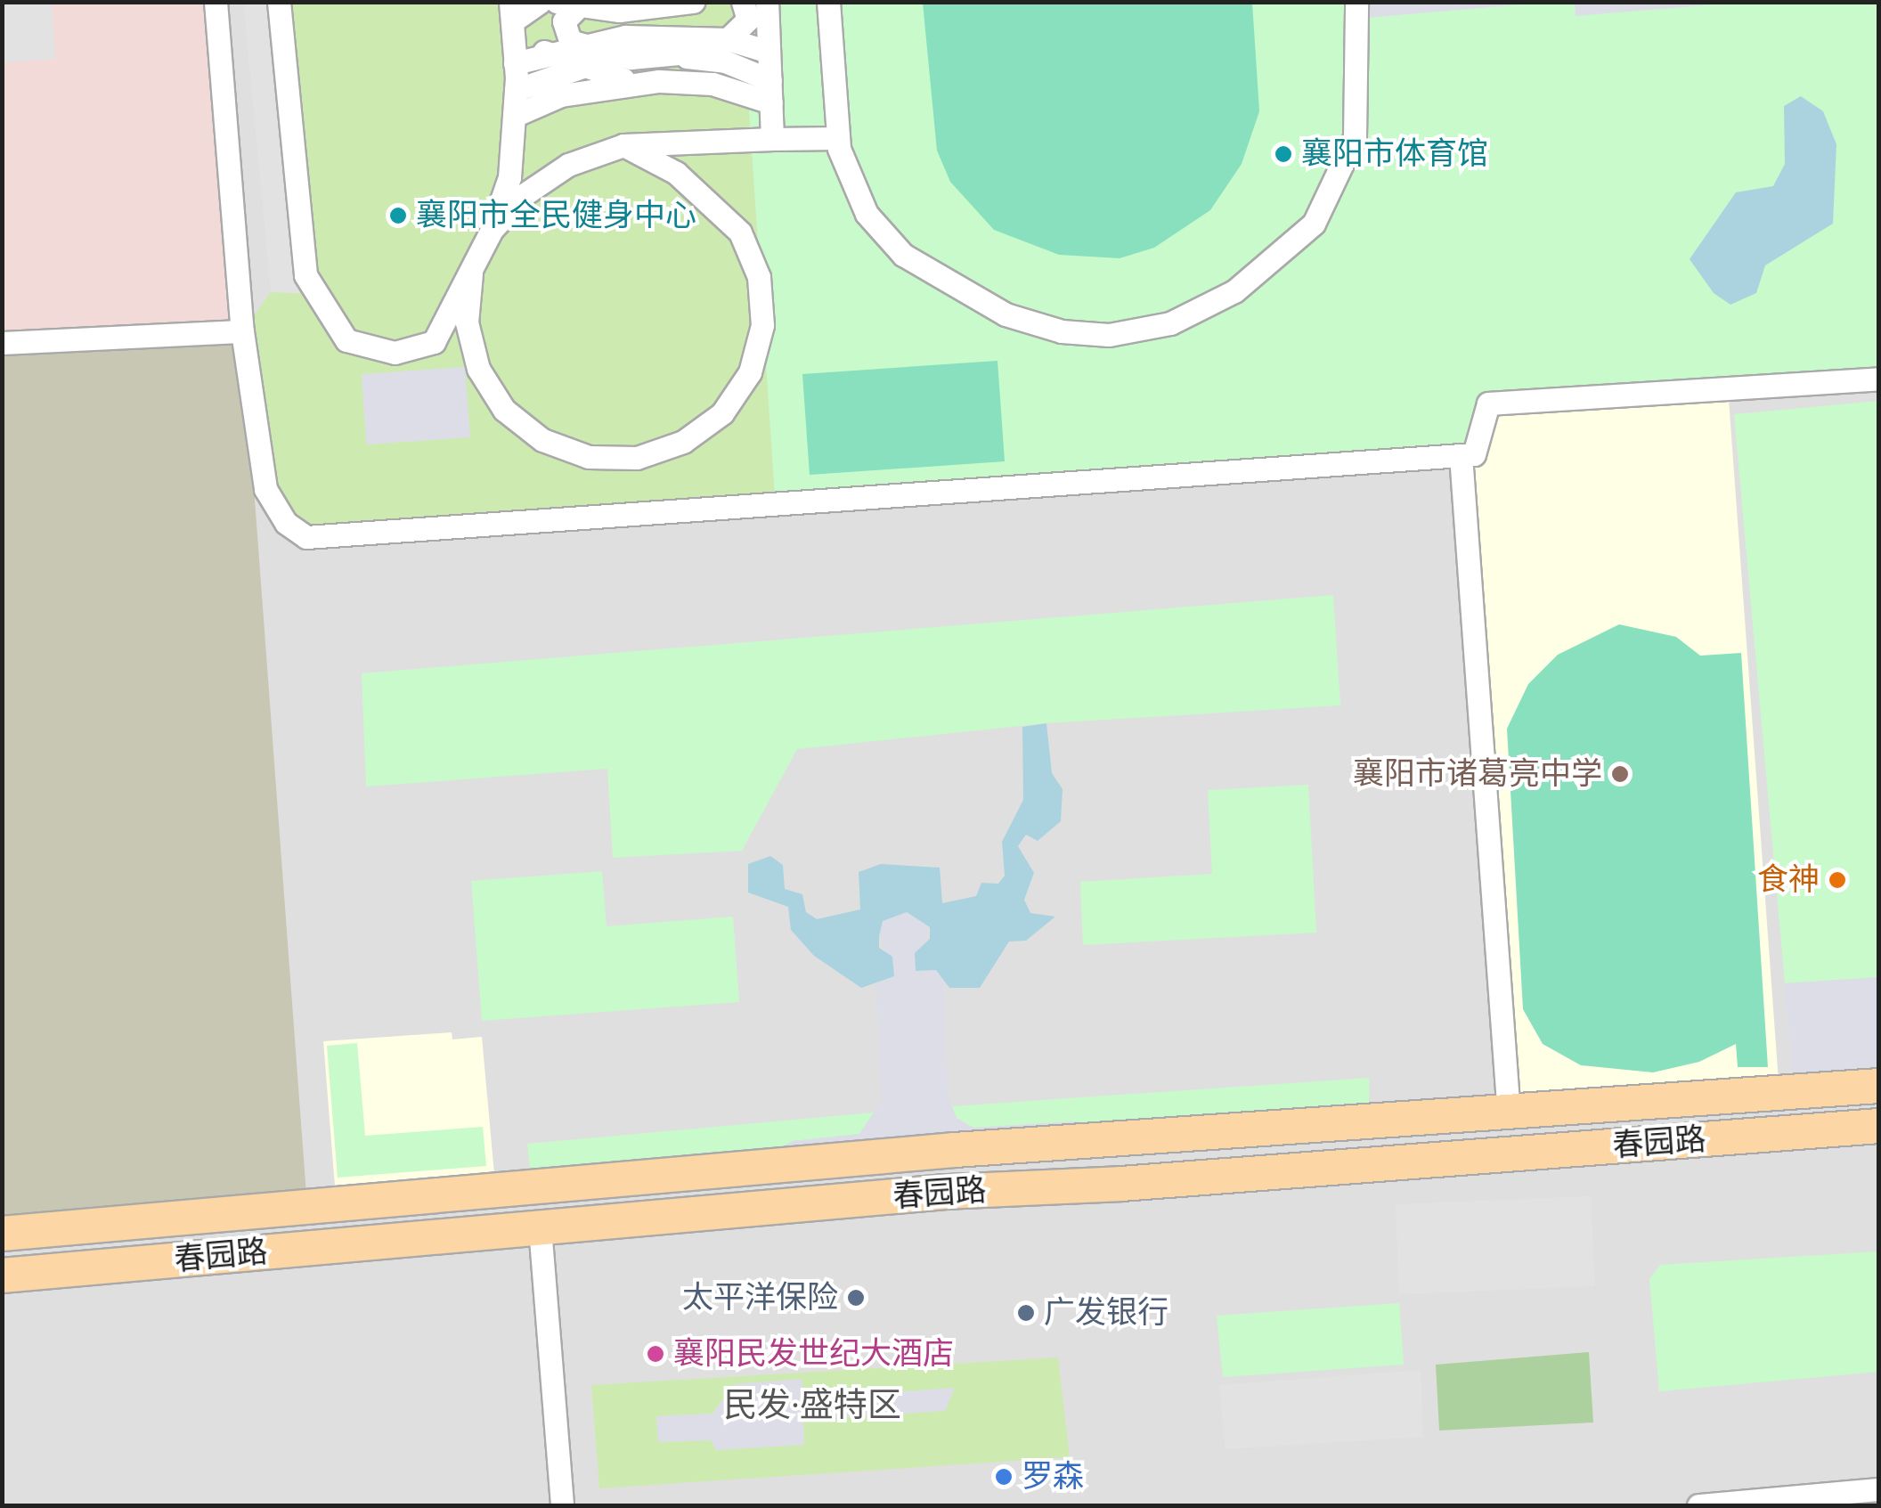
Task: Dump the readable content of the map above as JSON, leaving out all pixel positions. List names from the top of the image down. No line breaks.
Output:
{"streets":{"main road":["春园路"]},"districts":["民发·盛特区"],"places":["襄阳市体育馆","襄阳市全民健身中心","襄阳市诸葛亮中学","食神","太平洋保险","广发银行","襄阳民发世纪大酒店","罗森"]}
